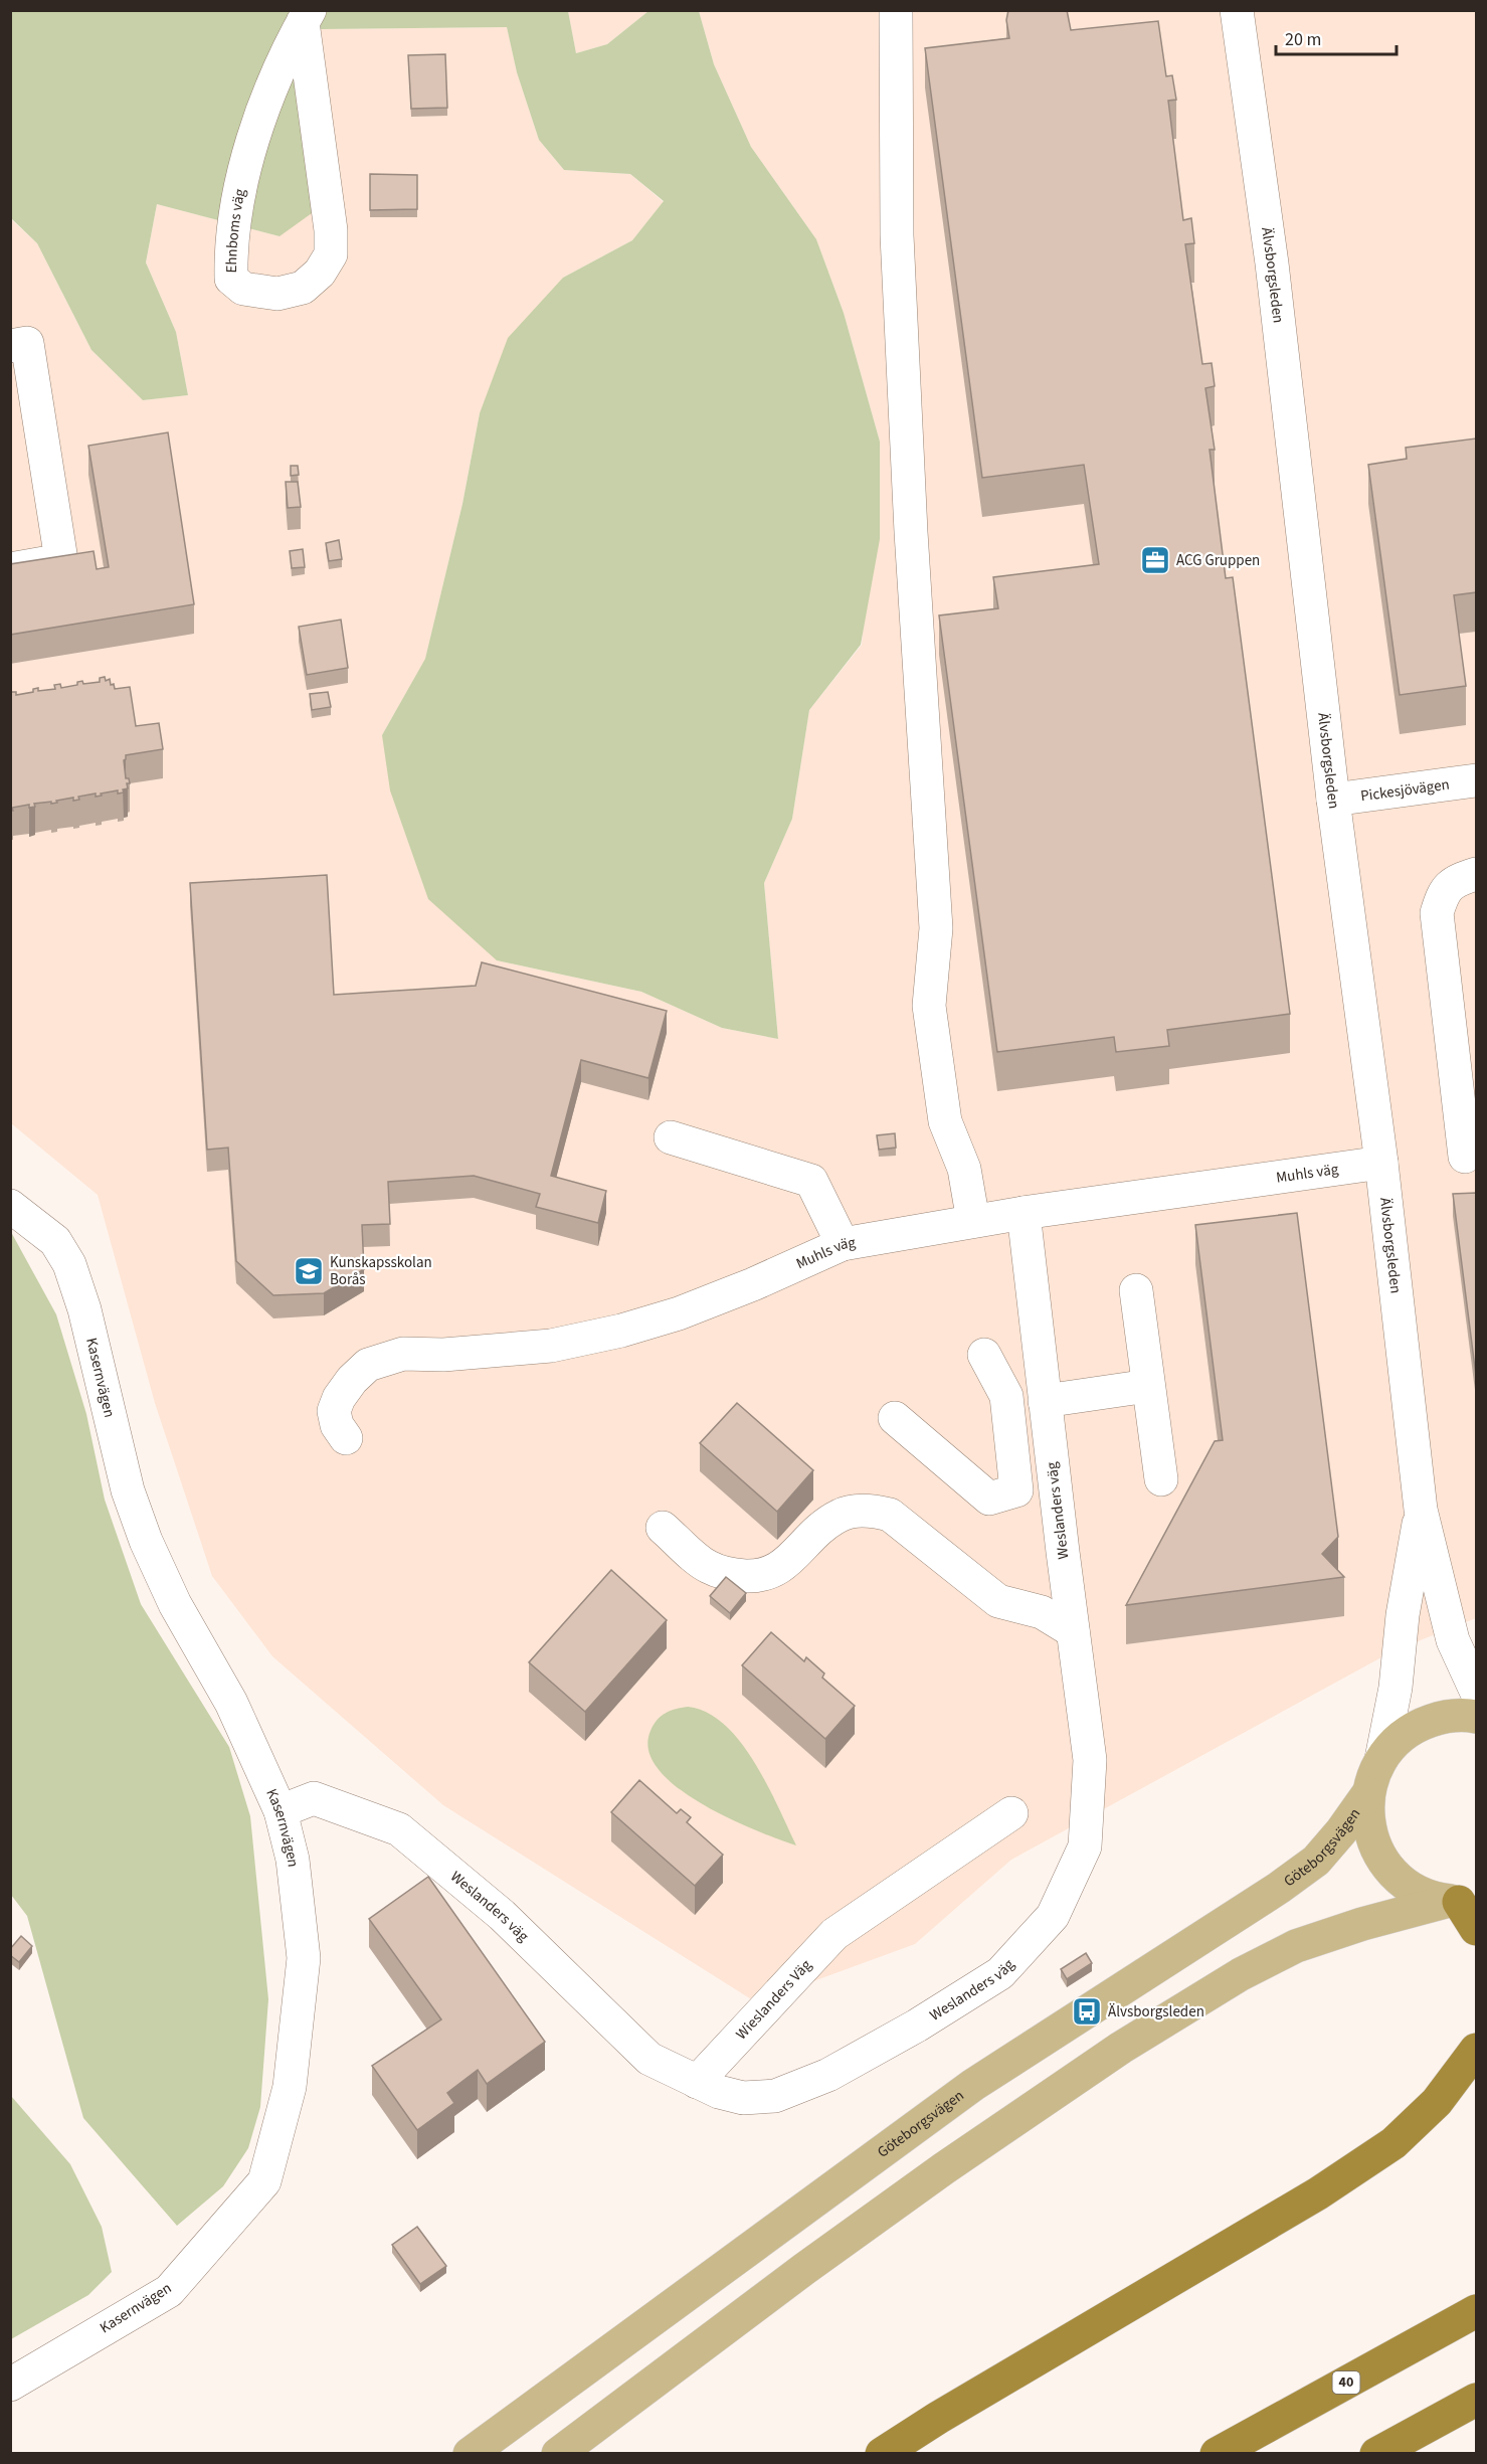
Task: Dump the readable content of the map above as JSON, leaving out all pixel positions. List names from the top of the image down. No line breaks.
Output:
{"streets":{"highway":["40"],"main road":["Göteborgsvägen"],"street":["Ehnboms väg","Älvsborgsleden","Pickesjövägen","Muhls väg","Kasernvägen","Weslanders väg","Wieslanders Väg"]},"crossings":[["Älvsborgsleden","Pickesjövägen"],["Älvsborgsleden","Muhls väg"],["Älvsborgsleden","Göteborgsvägen"],["Muhls väg","Weslanders väg"],["Kasernvägen","Weslanders väg"],["Weslanders väg","Wieslanders Väg"]],"places":{"office":["ACG Gruppen"],"school or university":["Kunskapsskolan Borås"],"bus stop":["Älvsborgsleden"]},"scale_bar":"20 m"}
